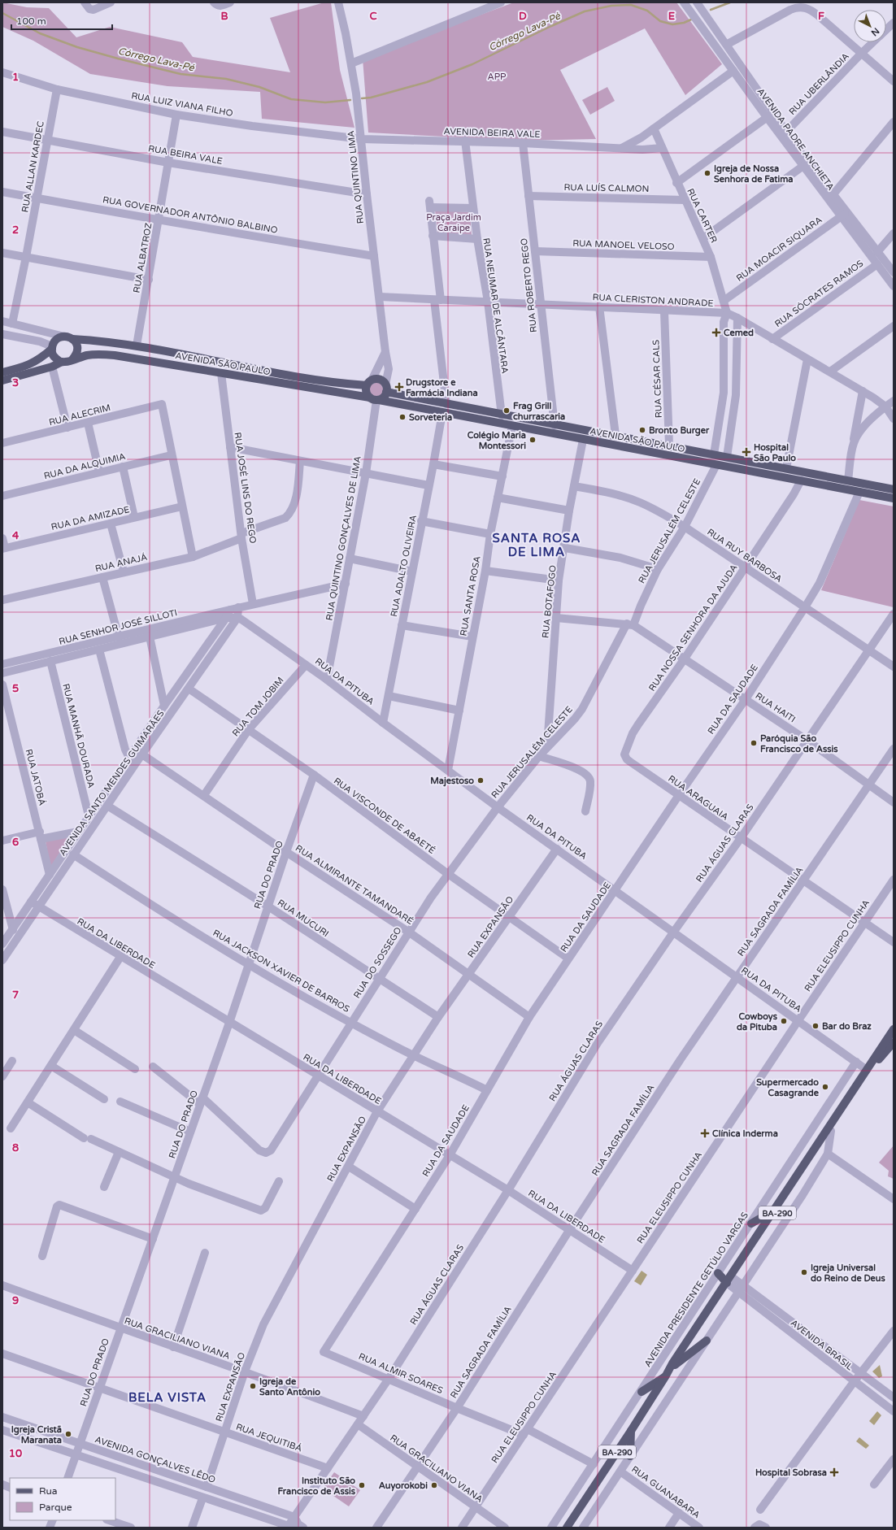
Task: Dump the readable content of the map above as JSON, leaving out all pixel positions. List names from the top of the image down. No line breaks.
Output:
{"streets":{"main road":["AVENIDA SÃO PAULO","BA-290"],"street":["RUA UBERLÂNDIA","RUA LUIZ VIANA FILHO","AVENIDA BEIRA VALE","AVENIDA PADRE ANCHIETA","RUA BEIRA VALE","RUA ALLAN KARDEC","RUA QUINTINO LIMA","RUA LUÍS CALMON","RUA GOVERNADOR ANTÔNIO BALBINO","RUA CARTER","RUA MANOEL VELOSO","RUA MOACIR SIQUARA","RUA ALBATROZ","RUA ROBERTO REGO","RUA SÓCRATES RAMOS","RUA CLERISTON ANDRADE","RUA NEUMAR DE ALCÂNTARA","RUA CÉSAR CALS","RUA ALECRIM","RUA DA ALQUIMIA","RUA JOSÉ LINS DO REGO","RUA DA AMIZADE","RUA JERUSALÉM CELESTE","RUA QUINTINO GONÇALVES DE LIMA","RUA RUY BARBOSA","RUA ANAJÁ","RUA ADALTO OLIVEIRA","RUA SANTA ROSA","RUA BOTAFOGO","RUA SENHOR JOSÉ SILLOTI","RUA NOSSA SENHORA DA AJUDA","RUA DA PITUBA","RUA DA SAUDADE","RUA TOM JOBIM","RUA HAITI","RUA MANHÃ DOURADA","RUA JATOBÁ","AVENIDA SANTO MENDES GUIMARÃES","RUA ARAGUAIA","RUA VISCONDE DE ABAETÉ","RUA ÁGUAS CLARAS","RUA DO PRADO","RUA ALMIRANTE TAMANDARÉ","RUA SAGRADA FAMÍLIA","RUA MUCURI","RUA EXPANSÃO","RUA DA LIBERDADE","RUA ELEUSIPPO CUNHA","RUA DO SOSSEGO","RUA JACKSON XAVIER DE BARROS","AVENIDA PRESIDENTE GETÚLIO VARGAS","RUA GRACILIANO VIANA","AVENIDA BRASIL","RUA ALMIR SOARES","RUA JEQUITIBÁ","AVENIDA GONÇALVES LÊDO","RUA GUANABARA"]},"crossings":[["RUA UBERLÂNDIA","AVENIDA PADRE ANCHIETA"],["RUA LUIZ VIANA FILHO","AVENIDA BEIRA VALE"],["RUA LUIZ VIANA FILHO","RUA ALLAN KARDEC"],["RUA LUIZ VIANA FILHO","RUA QUINTINO LIMA"],["RUA LUIZ VIANA FILHO","RUA ALBATROZ"],["AVENIDA BEIRA VALE","RUA QUINTINO LIMA"],["AVENIDA BEIRA VALE","RUA CARTER"],["AVENIDA BEIRA VALE","RUA ROBERTO REGO"],["AVENIDA BEIRA VALE","RUA NEUMAR DE ALCÂNTARA"],["AVENIDA PADRE ANCHIETA","RUA MOACIR SIQUARA"],["AVENIDA PADRE ANCHIETA","RUA SÓCRATES RAMOS"],["RUA BEIRA VALE","RUA ALLAN KARDEC"],["RUA BEIRA VALE","RUA QUINTINO LIMA"],["RUA BEIRA VALE","RUA ALBATROZ"],["RUA ALLAN KARDEC","RUA GOVERNADOR ANTÔNIO BALBINO"],["RUA ALLAN KARDEC","AVENIDA SÃO PAULO"],["RUA QUINTINO LIMA","RUA GOVERNADOR ANTÔNIO BALBINO"],["RUA QUINTINO LIMA","RUA CLERISTON ANDRADE"],["RUA QUINTINO LIMA","AVENIDA SÃO PAULO"],["RUA QUINTINO LIMA","RUA QUINTINO GONÇALVES DE LIMA"],["RUA LUÍS CALMON","RUA CARTER"],["RUA LUÍS CALMON","RUA ROBERTO REGO"],["RUA GOVERNADOR ANTÔNIO BALBINO","RUA ALBATROZ"],["RUA CARTER","RUA MANOEL VELOSO"],["RUA CARTER","RUA MOACIR SIQUARA"],["RUA CARTER","RUA CLERISTON ANDRADE"],["RUA MANOEL VELOSO","RUA ROBERTO REGO"],["RUA ALBATROZ","AVENIDA SÃO PAULO"],["RUA ROBERTO REGO","RUA CLERISTON ANDRADE"],["RUA ROBERTO REGO","AVENIDA SÃO PAULO"],["RUA SÓCRATES RAMOS","RUA CLERISTON ANDRADE"],["RUA CLERISTON ANDRADE","RUA NEUMAR DE ALCÂNTARA"],["RUA CLERISTON ANDRADE","RUA CÉSAR CALS"],["RUA NEUMAR DE ALCÂNTARA","AVENIDA SÃO PAULO"],["AVENIDA SÃO PAULO","RUA CÉSAR CALS"],["AVENIDA SÃO PAULO","RUA JOSÉ LINS DO REGO"],["AVENIDA SÃO PAULO","RUA JERUSALÉM CELESTE"],["AVENIDA SÃO PAULO","RUA QUINTINO GONÇALVES DE LIMA"],["AVENIDA SÃO PAULO","RUA ADALTO OLIVEIRA"],["AVENIDA SÃO PAULO","RUA SANTA ROSA"],["AVENIDA SÃO PAULO","RUA BOTAFOGO"],["AVENIDA SÃO PAULO","RUA NOSSA SENHORA DA AJUDA"],["AVENIDA SÃO PAULO","RUA DA SAUDADE"],["RUA ALECRIM","RUA DA ALQUIMIA"],["RUA JOSÉ LINS DO REGO","RUA ANAJÁ"],["RUA JOSÉ LINS DO REGO","RUA SENHOR JOSÉ SILLOTI"],["RUA JERUSALÉM CELESTE","RUA RUY BARBOSA"],["RUA JERUSALÉM CELESTE","RUA BOTAFOGO"],["RUA JERUSALÉM CELESTE","RUA DA PITUBA"],["RUA JERUSALÉM CELESTE","RUA HAITI"],["RUA JERUSALÉM CELESTE","RUA DO SOSSEGO"],["RUA QUINTINO GONÇALVES DE LIMA","RUA SENHOR JOSÉ SILLOTI"],["RUA QUINTINO GONÇALVES DE LIMA","RUA DA PITUBA"],["RUA RUY BARBOSA","RUA BOTAFOGO"],["RUA RUY BARBOSA","RUA NOSSA SENHORA DA AJUDA"],["RUA RUY BARBOSA","RUA DA SAUDADE"],["RUA RUY BARBOSA","RUA ÁGUAS CLARAS"],["RUA ADALTO OLIVEIRA","RUA DA PITUBA"],["RUA SANTA ROSA","RUA DA PITUBA"],["RUA SENHOR JOSÉ SILLOTI","RUA DA PITUBA"],["RUA SENHOR JOSÉ SILLOTI","RUA MANHÃ DOURADA"],["RUA SENHOR JOSÉ SILLOTI","AVENIDA SANTO MENDES GUIMARÃES"],["RUA NOSSA SENHORA DA AJUDA","RUA HAITI"],["RUA NOSSA SENHORA DA AJUDA","RUA ARAGUAIA"],["RUA DA PITUBA","RUA DA SAUDADE"],["RUA DA PITUBA","RUA TOM JOBIM"],["RUA DA PITUBA","AVENIDA SANTO MENDES GUIMARÃES"],["RUA DA PITUBA","RUA ÁGUAS CLARAS"],["RUA DA PITUBA","RUA SAGRADA FAMÍLIA"],["RUA DA PITUBA","RUA EXPANSÃO"],["RUA DA PITUBA","RUA ELEUSIPPO CUNHA"],["RUA DA PITUBA","RUA DO SOSSEGO"],["RUA DA PITUBA","BA-290"],["RUA DA PITUBA","AVENIDA PRESIDENTE GETÚLIO VARGAS"],["RUA DA SAUDADE","RUA HAITI"],["RUA DA SAUDADE","RUA ARAGUAIA"],["RUA DA SAUDADE","RUA VISCONDE DE ABAETÉ"],["RUA DA SAUDADE","RUA ALMIRANTE TAMANDARÉ"],["RUA DA SAUDADE","RUA DA LIBERDADE"],["RUA DA SAUDADE","RUA JACKSON XAVIER DE BARROS"],["RUA DA SAUDADE","RUA ALMIR SOARES"],["RUA TOM JOBIM","RUA VISCONDE DE ABAETÉ"],["RUA TOM JOBIM","RUA ALMIRANTE TAMANDARÉ"],["RUA HAITI","RUA ÁGUAS CLARAS"],["RUA HAITI","RUA SAGRADA FAMÍLIA"],["RUA MANHÃ DOURADA","AVENIDA SANTO MENDES GUIMARÃES"],["RUA JATOBÁ","AVENIDA SANTO MENDES GUIMARÃES"],["AVENIDA SANTO MENDES GUIMARÃES","RUA VISCONDE DE ABAETÉ"],["AVENIDA SANTO MENDES GUIMARÃES","RUA ALMIRANTE TAMANDARÉ"],["AVENIDA SANTO MENDES GUIMARÃES","RUA MUCURI"],["AVENIDA SANTO MENDES GUIMARÃES","RUA DA LIBERDADE"],["AVENIDA SANTO MENDES GUIMARÃES","RUA JACKSON XAVIER DE BARROS"],["RUA ARAGUAIA","RUA ÁGUAS CLARAS"],["RUA ARAGUAIA","RUA SAGRADA FAMÍLIA"],["RUA ARAGUAIA","RUA ELEUSIPPO CUNHA"],["RUA VISCONDE DE ABAETÉ","RUA DO PRADO"],["RUA VISCONDE DE ABAETÉ","RUA EXPANSÃO"],["RUA VISCONDE DE ABAETÉ","RUA DO SOSSEGO"],["RUA ÁGUAS CLARAS","RUA DA LIBERDADE"],["RUA ÁGUAS CLARAS","RUA GRACILIANO VIANA"],["RUA ÁGUAS CLARAS","RUA ALMIR SOARES"],["RUA ÁGUAS CLARAS","RUA JEQUITIBÁ"],["RUA ÁGUAS CLARAS","AVENIDA GONÇALVES LÊDO"],["RUA DO PRADO","RUA ALMIRANTE TAMANDARÉ"],["RUA DO PRADO","RUA MUCURI"],["RUA DO PRADO","RUA DA LIBERDADE"],["RUA DO PRADO","RUA DO SOSSEGO"],["RUA DO PRADO","RUA JACKSON XAVIER DE BARROS"],["RUA DO PRADO","RUA GRACILIANO VIANA"],["RUA DO PRADO","RUA JEQUITIBÁ"],["RUA DO PRADO","AVENIDA GONÇALVES LÊDO"],["RUA ALMIRANTE TAMANDARÉ","RUA EXPANSÃO"],["RUA ALMIRANTE TAMANDARÉ","RUA DO SOSSEGO"],["RUA SAGRADA FAMÍLIA","RUA DA LIBERDADE"],["RUA SAGRADA FAMÍLIA","RUA GRACILIANO VIANA"],["RUA SAGRADA FAMÍLIA","RUA ALMIR SOARES"],["RUA MUCURI","RUA EXPANSÃO"],["RUA MUCURI","RUA DO SOSSEGO"],["RUA EXPANSÃO","RUA DA LIBERDADE"],["RUA EXPANSÃO","RUA JACKSON XAVIER DE BARROS"],["RUA EXPANSÃO","RUA GRACILIANO VIANA"],["RUA EXPANSÃO","RUA JEQUITIBÁ"],["RUA EXPANSÃO","AVENIDA GONÇALVES LÊDO"],["RUA DA LIBERDADE","RUA ELEUSIPPO CUNHA"],["RUA DA LIBERDADE","RUA DO SOSSEGO"],["RUA ELEUSIPPO CUNHA","RUA GRACILIANO VIANA"],["RUA ELEUSIPPO CUNHA","RUA ALMIR SOARES"],["RUA DO SOSSEGO","RUA JACKSON XAVIER DE BARROS"],["AVENIDA PRESIDENTE GETÚLIO VARGAS","RUA ALMIR SOARES"]],"districts":["SANTA ROSA DE LIMA","BELA VISTA"],"water":["Córrego Lava-Pé"],"parks":["APP","Praça Jardim Caraipe"],"places":{"other":["Igreja de Nossa Senhora de Fatima","Frag Grill churrascaria","Sorveteria","Bronto Burger","Colégio Maria Montessori","Paróquia São Francisco de Assis","Majestoso","Cowboys da Pituba","Bar do Braz","Supermercado Casagrande","Igreja Universal do Reino de Deus","Igreja de Santo Antônio","Igreja Cristã Maranata","Instituto São Francisco de Assis","Auyorokobi"],"health":["Cemed","Drugstore e Farmácia Indiana","Hospital São Paulo","Clínica Inderma","Hospital Sobrasa"]},"legend":["Rua","Parque"],"scale_bar":"100 m","north":"bottom right","grid":{"columns":["B","C","D","E","F"],"rows":["1","2","3","4","5","6","7","8","9","10"]}}
